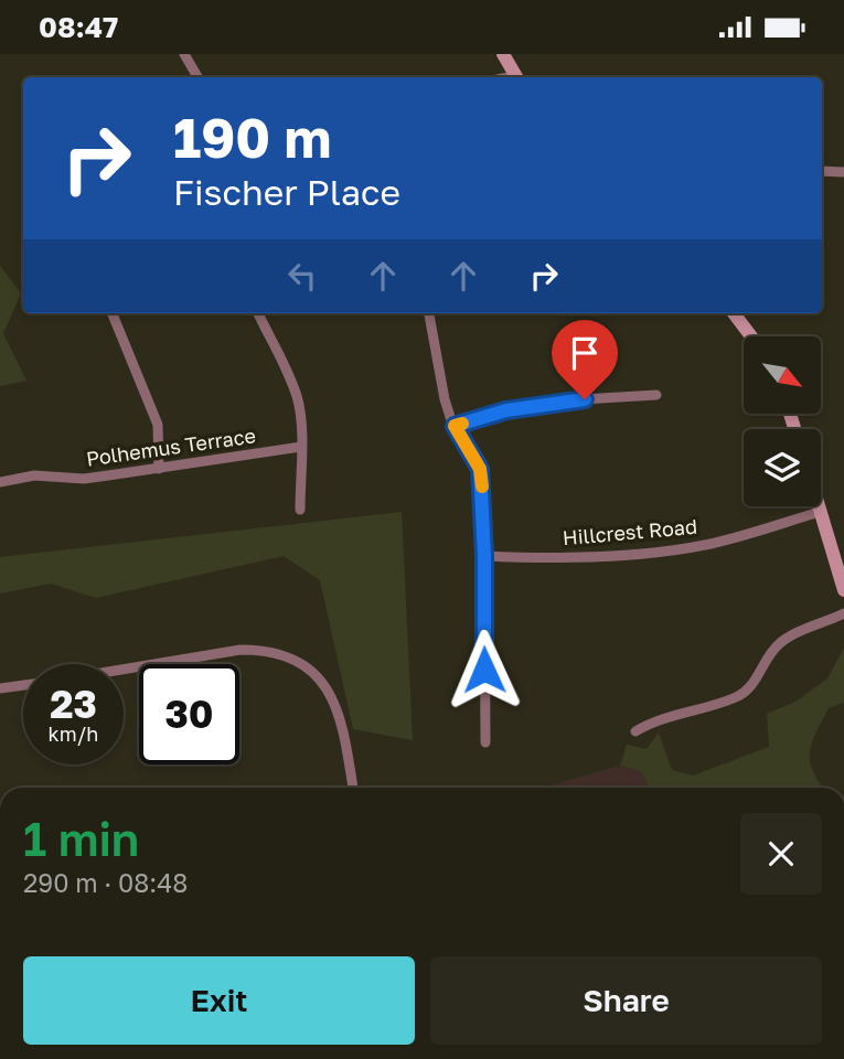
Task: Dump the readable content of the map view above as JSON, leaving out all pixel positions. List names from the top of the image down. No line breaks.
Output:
{"streets":{"street":["Polhemus Terrace","Hillcrest Road"]},"north":"bottom right","page":{"status":"08:47","turn":["190 m","Fischer Place"],"speed":"23 km/h","limit":"30","heading":["1 min","290 m · 08:48"],"buttons":["Exit","Share"]}}
